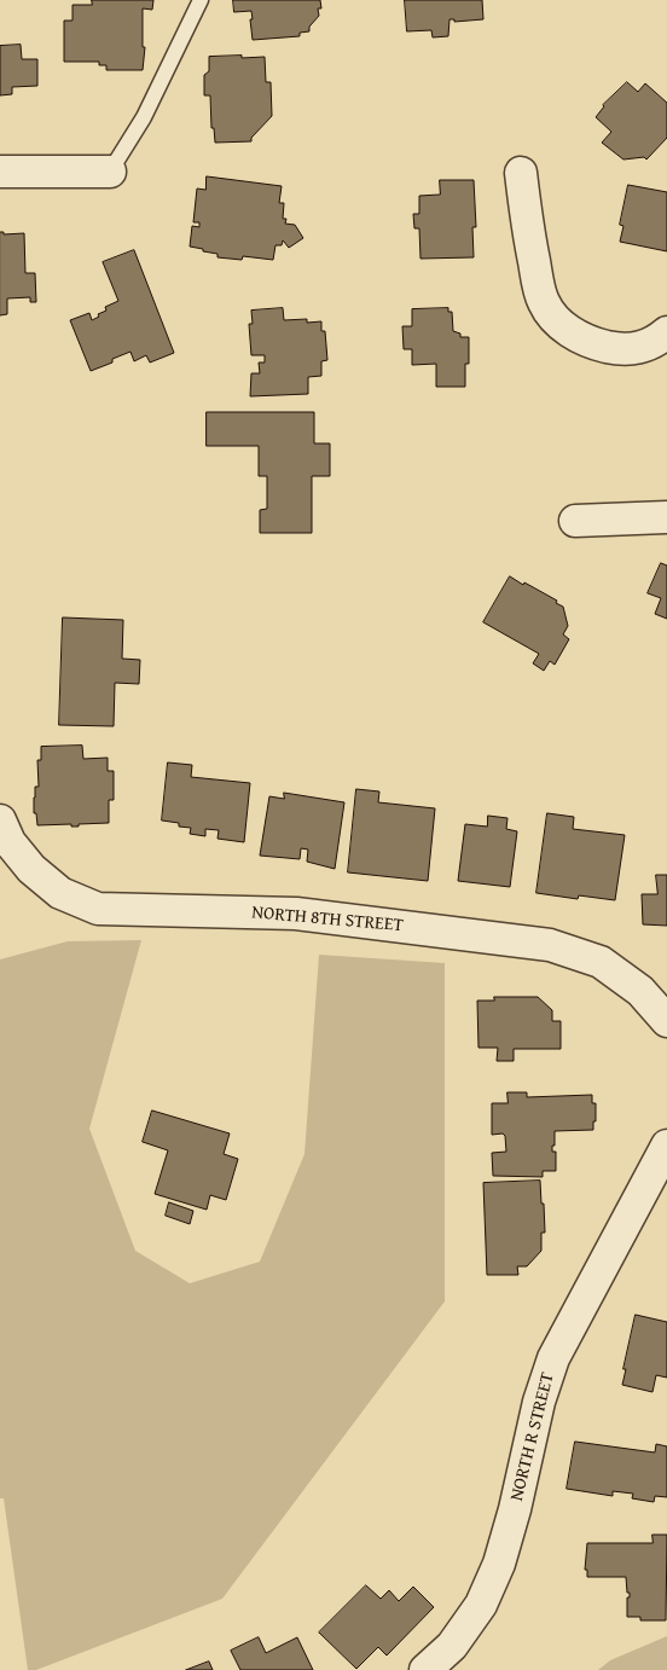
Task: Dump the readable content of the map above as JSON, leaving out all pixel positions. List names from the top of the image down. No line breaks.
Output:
{"streets":{"street":["NORTH 8TH STREET","NORTH R STREET"]}}
